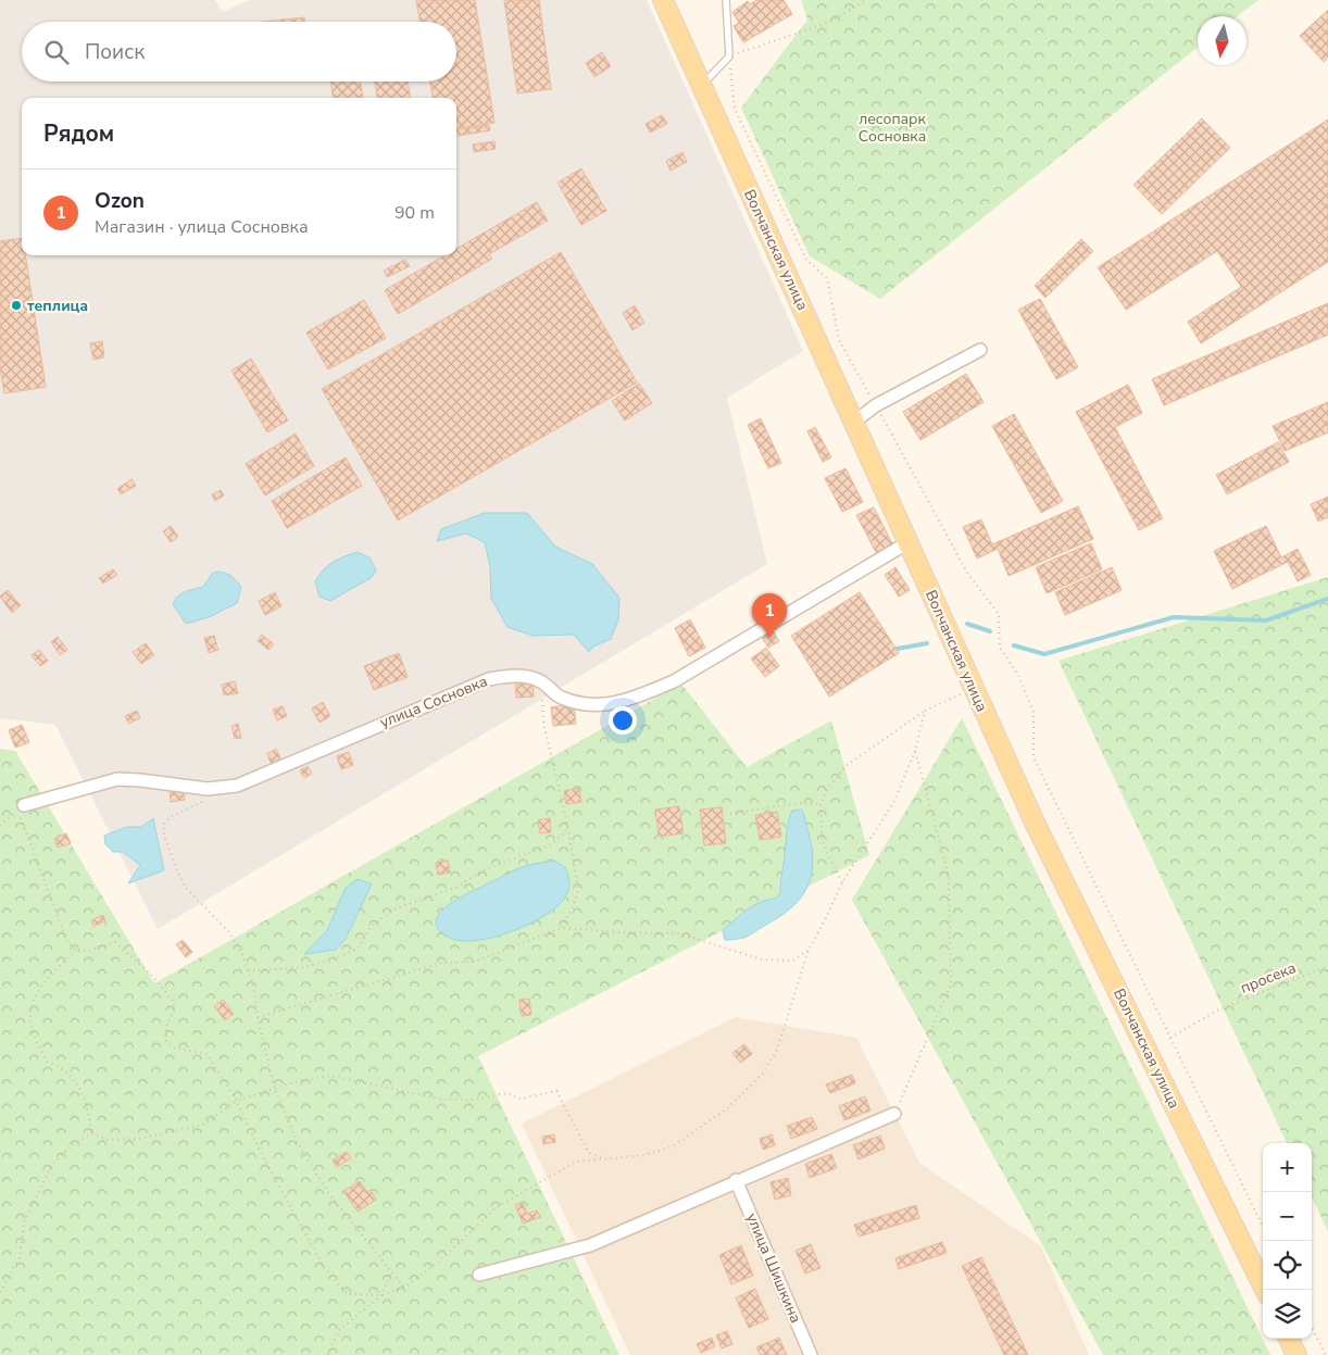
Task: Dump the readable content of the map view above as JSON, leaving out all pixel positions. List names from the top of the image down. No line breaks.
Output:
{"streets":{"main road":["Волчанская улица"],"street":["улица Сосновка","улица Шишкина"],"path":["просека"]},"crossings":[["Волчанская улица","улица Сосновка"]],"parks":["лесопарк Сосновка"],"places":["теплица"],"north":"bottom","page":{"search":"Поиск","heading":"Рядом","list":[{"mark":"1","name":"Ozon","note":"Магазин · улица Сосновка","value":"90 m"}],"pins":"1","map_buttons":["+","−"]}}
